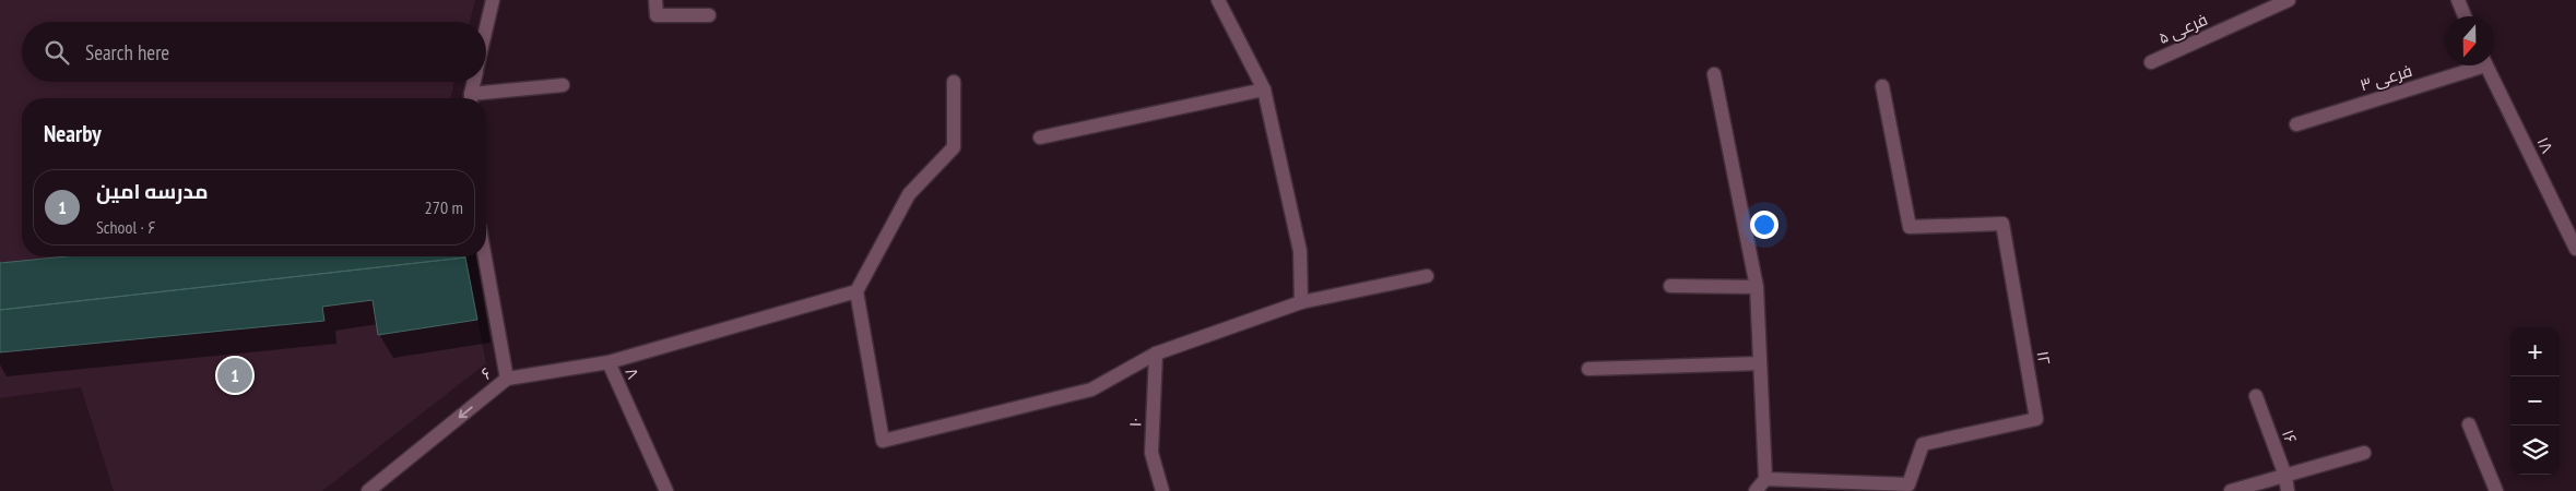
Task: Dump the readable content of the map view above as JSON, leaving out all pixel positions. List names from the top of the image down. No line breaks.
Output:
{"streets":{"street":["فرعی ۵","فرعی ۳","۱۸","۱۲","۶","۸","۱۰","۱۶"]},"crossings":[["۶","۸"]],"one_way":["۶"],"north":"bottom","page":{"search":"Search here","heading":"Nearby","list":[{"mark":"1","name":"مدرسه امین","note":"School · ۶","value":"270 m"}],"map_buttons":["+","−"],"pins":"1"}}
